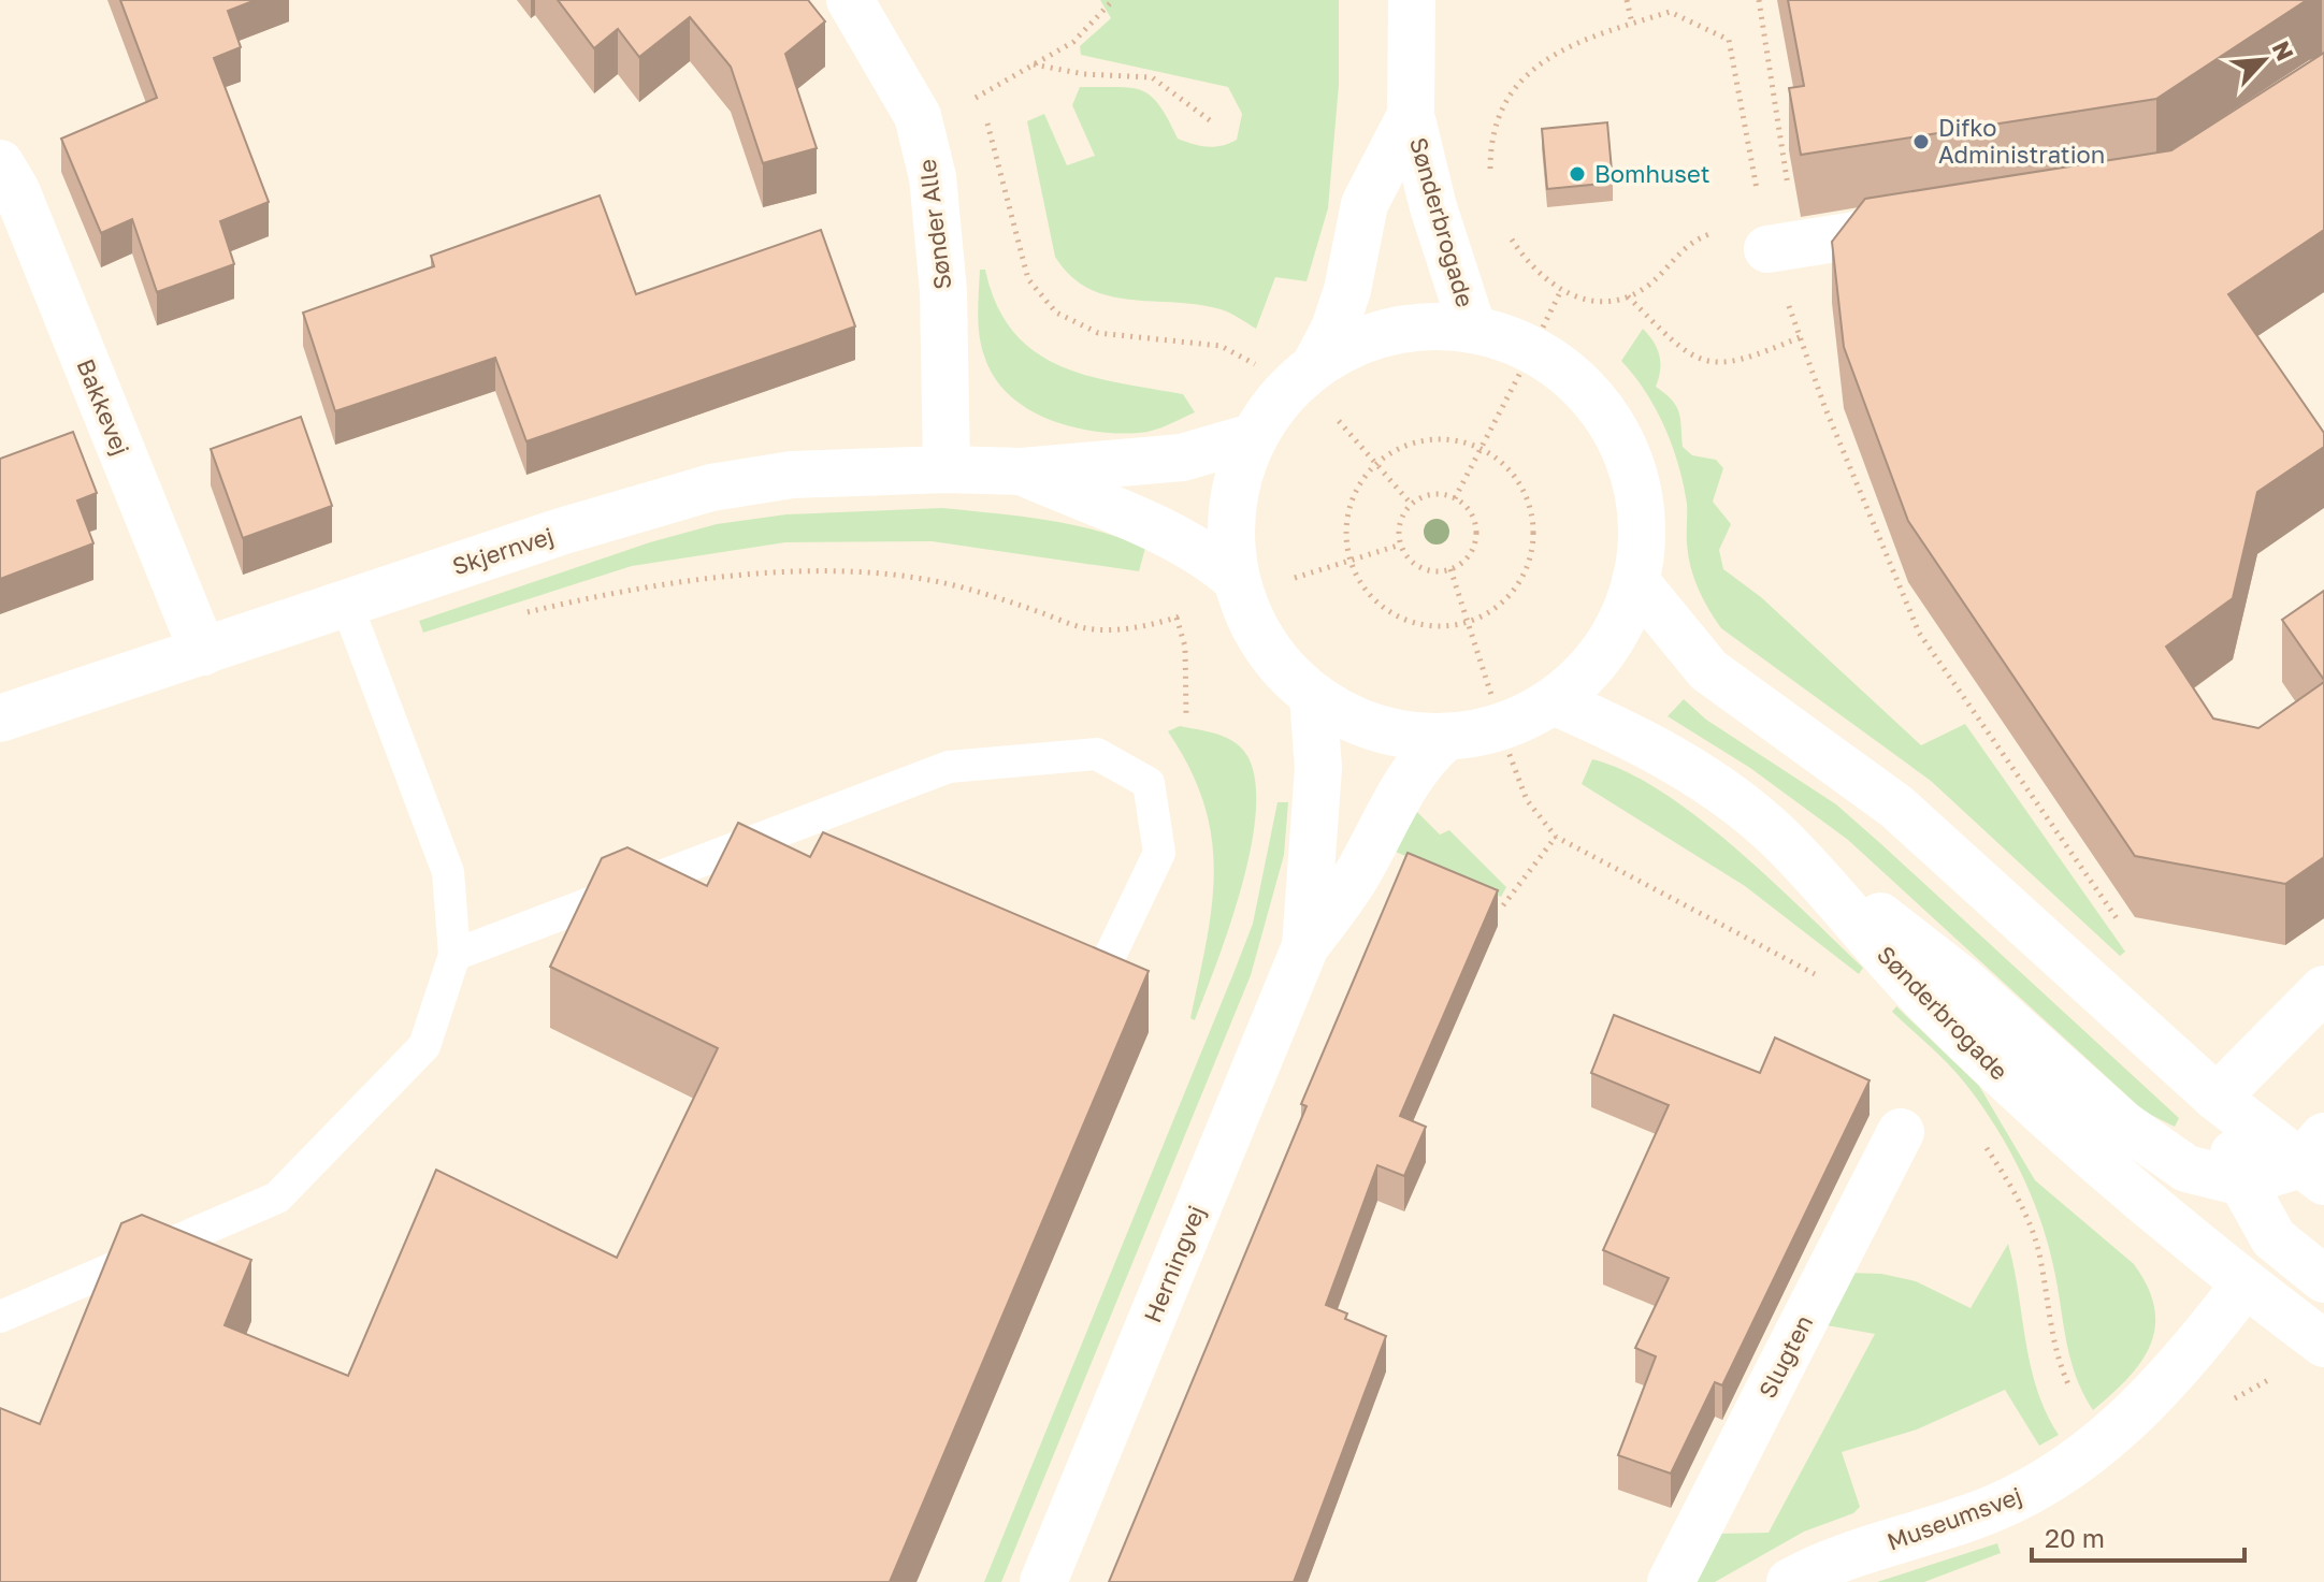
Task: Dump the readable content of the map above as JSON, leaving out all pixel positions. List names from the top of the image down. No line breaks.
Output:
{"streets":{"street":["Sønderbrogade","Sønder Alle","Bakkevej","Skjernvej","Herningvej","Slugten","Museumsvej"]},"crossings":[["Sønderbrogade","Museumsvej"],["Sønder Alle","Skjernvej"],["Bakkevej","Skjernvej"]],"places":["Difko Administration","Bomhuset"],"scale_bar":"20 m","north":"top right"}
